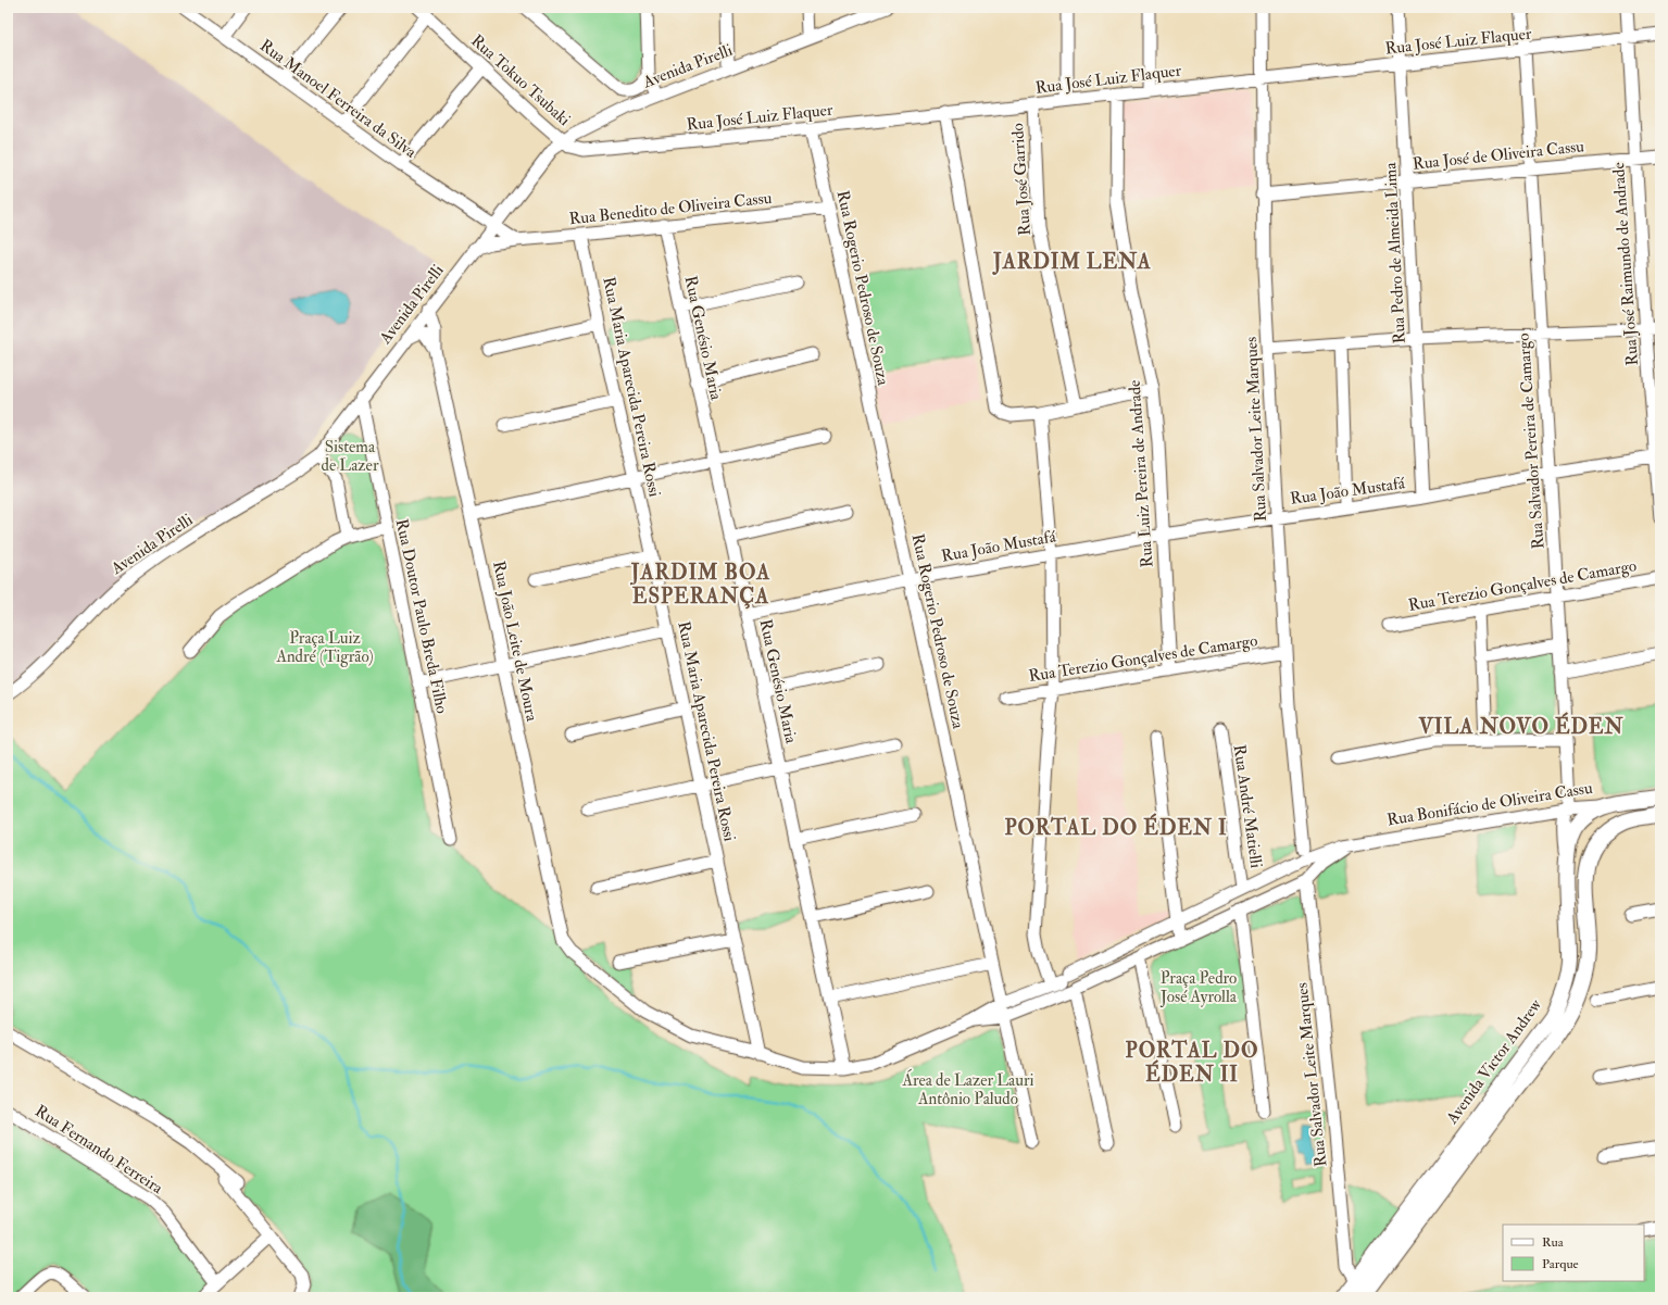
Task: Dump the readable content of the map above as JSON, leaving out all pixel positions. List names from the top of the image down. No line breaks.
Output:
{"streets":{"main road":["Rua Bonifácio de Oliveira Cassu","Avenida Victor Andrew"],"street":["Rua José Luiz Flaquer","Avenida Pirelli","Rua Tokuo Tsubaki","Rua Manoel Ferreira da Silva","Rua José de Oliveira Cassu","Rua José Garrido","Rua Benedito de Oliveira Cassu","Rua Pedro de Almeida Lima","Rua José Raimundo de Andrade","Rua Rogerio Pedroso de Souza","Rua Genésio Maria","Rua Maria Aparecida Pereira Rossi","Rua Salvador Leite Marques","Rua Salvador Pereira de Camargo","Rua Luiz Pereira de Andrade","Rua João Mustafá","Rua Terezio Gonçalves de Camargo","Rua Doutor Paulo Breda Filho","Rua João Leite de Moura","Rua André Matielli","Rua Fernando Ferreira"]},"crossings":[["Rua José Luiz Flaquer","Avenida Pirelli"],["Rua José Luiz Flaquer","Rua Tokuo Tsubaki"],["Rua José Luiz Flaquer","Rua José Garrido"],["Rua José Luiz Flaquer","Rua Pedro de Almeida Lima"],["Rua José Luiz Flaquer","Rua José Raimundo de Andrade"],["Rua José Luiz Flaquer","Rua Rogerio Pedroso de Souza"],["Rua José Luiz Flaquer","Rua Salvador Leite Marques"],["Rua José Luiz Flaquer","Rua Salvador Pereira de Camargo"],["Rua José Luiz Flaquer","Rua Luiz Pereira de Andrade"],["Avenida Pirelli","Rua Tokuo Tsubaki"],["Avenida Pirelli","Rua Manoel Ferreira da Silva"],["Avenida Pirelli","Rua Benedito de Oliveira Cassu"],["Avenida Pirelli","Rua Doutor Paulo Breda Filho"],["Avenida Pirelli","Rua João Leite de Moura"],["Rua José de Oliveira Cassu","Rua Pedro de Almeida Lima"],["Rua José de Oliveira Cassu","Rua José Raimundo de Andrade"],["Rua José de Oliveira Cassu","Rua Salvador Leite Marques"],["Rua José de Oliveira Cassu","Rua Salvador Pereira de Camargo"],["Rua Benedito de Oliveira Cassu","Rua Rogerio Pedroso de Souza"],["Rua Benedito de Oliveira Cassu","Rua Genésio Maria"],["Rua Benedito de Oliveira Cassu","Rua Maria Aparecida Pereira Rossi"],["Rua Pedro de Almeida Lima","Rua João Mustafá"],["Rua José Raimundo de Andrade","Rua João Mustafá"],["Rua Rogerio Pedroso de Souza","Rua João Mustafá"],["Rua Rogerio Pedroso de Souza","Rua Bonifácio de Oliveira Cassu"],["Rua Genésio Maria","Rua João Mustafá"],["Rua Genésio Maria","Rua Bonifácio de Oliveira Cassu"],["Rua Maria Aparecida Pereira Rossi","Rua Bonifácio de Oliveira Cassu"],["Rua Salvador Leite Marques","Rua João Mustafá"],["Rua Salvador Leite Marques","Rua Terezio Gonçalves de Camargo"],["Rua Salvador Leite Marques","Rua Bonifácio de Oliveira Cassu"],["Rua Salvador Leite Marques","Avenida Victor Andrew"],["Rua Salvador Pereira de Camargo","Rua João Mustafá"],["Rua Salvador Pereira de Camargo","Rua Terezio Gonçalves de Camargo"],["Rua Salvador Pereira de Camargo","Rua Bonifácio de Oliveira Cassu"],["Rua Salvador Pereira de Camargo","Avenida Victor Andrew"],["Rua Luiz Pereira de Andrade","Rua João Mustafá"],["Rua Luiz Pereira de Andrade","Rua Terezio Gonçalves de Camargo"],["Rua João Leite de Moura","Rua Bonifácio de Oliveira Cassu"],["Rua Bonifácio de Oliveira Cassu","Rua André Matielli"],["Rua Bonifácio de Oliveira Cassu","Avenida Victor Andrew"]],"districts":["JARDIM LENA","JARDIM BOA ESPERANÇA","VILA NOVO ÉDEN","PORTAL DO ÉDEN I","PORTAL DO ÉDEN II"],"parks":["Sistema de Lazer","Praça Luiz André (Tigrão)","Praça Pedro José Ayrolla","Área de Lazer Lauri Antônio Paludo"],"legend":["Rua","Parque"]}
